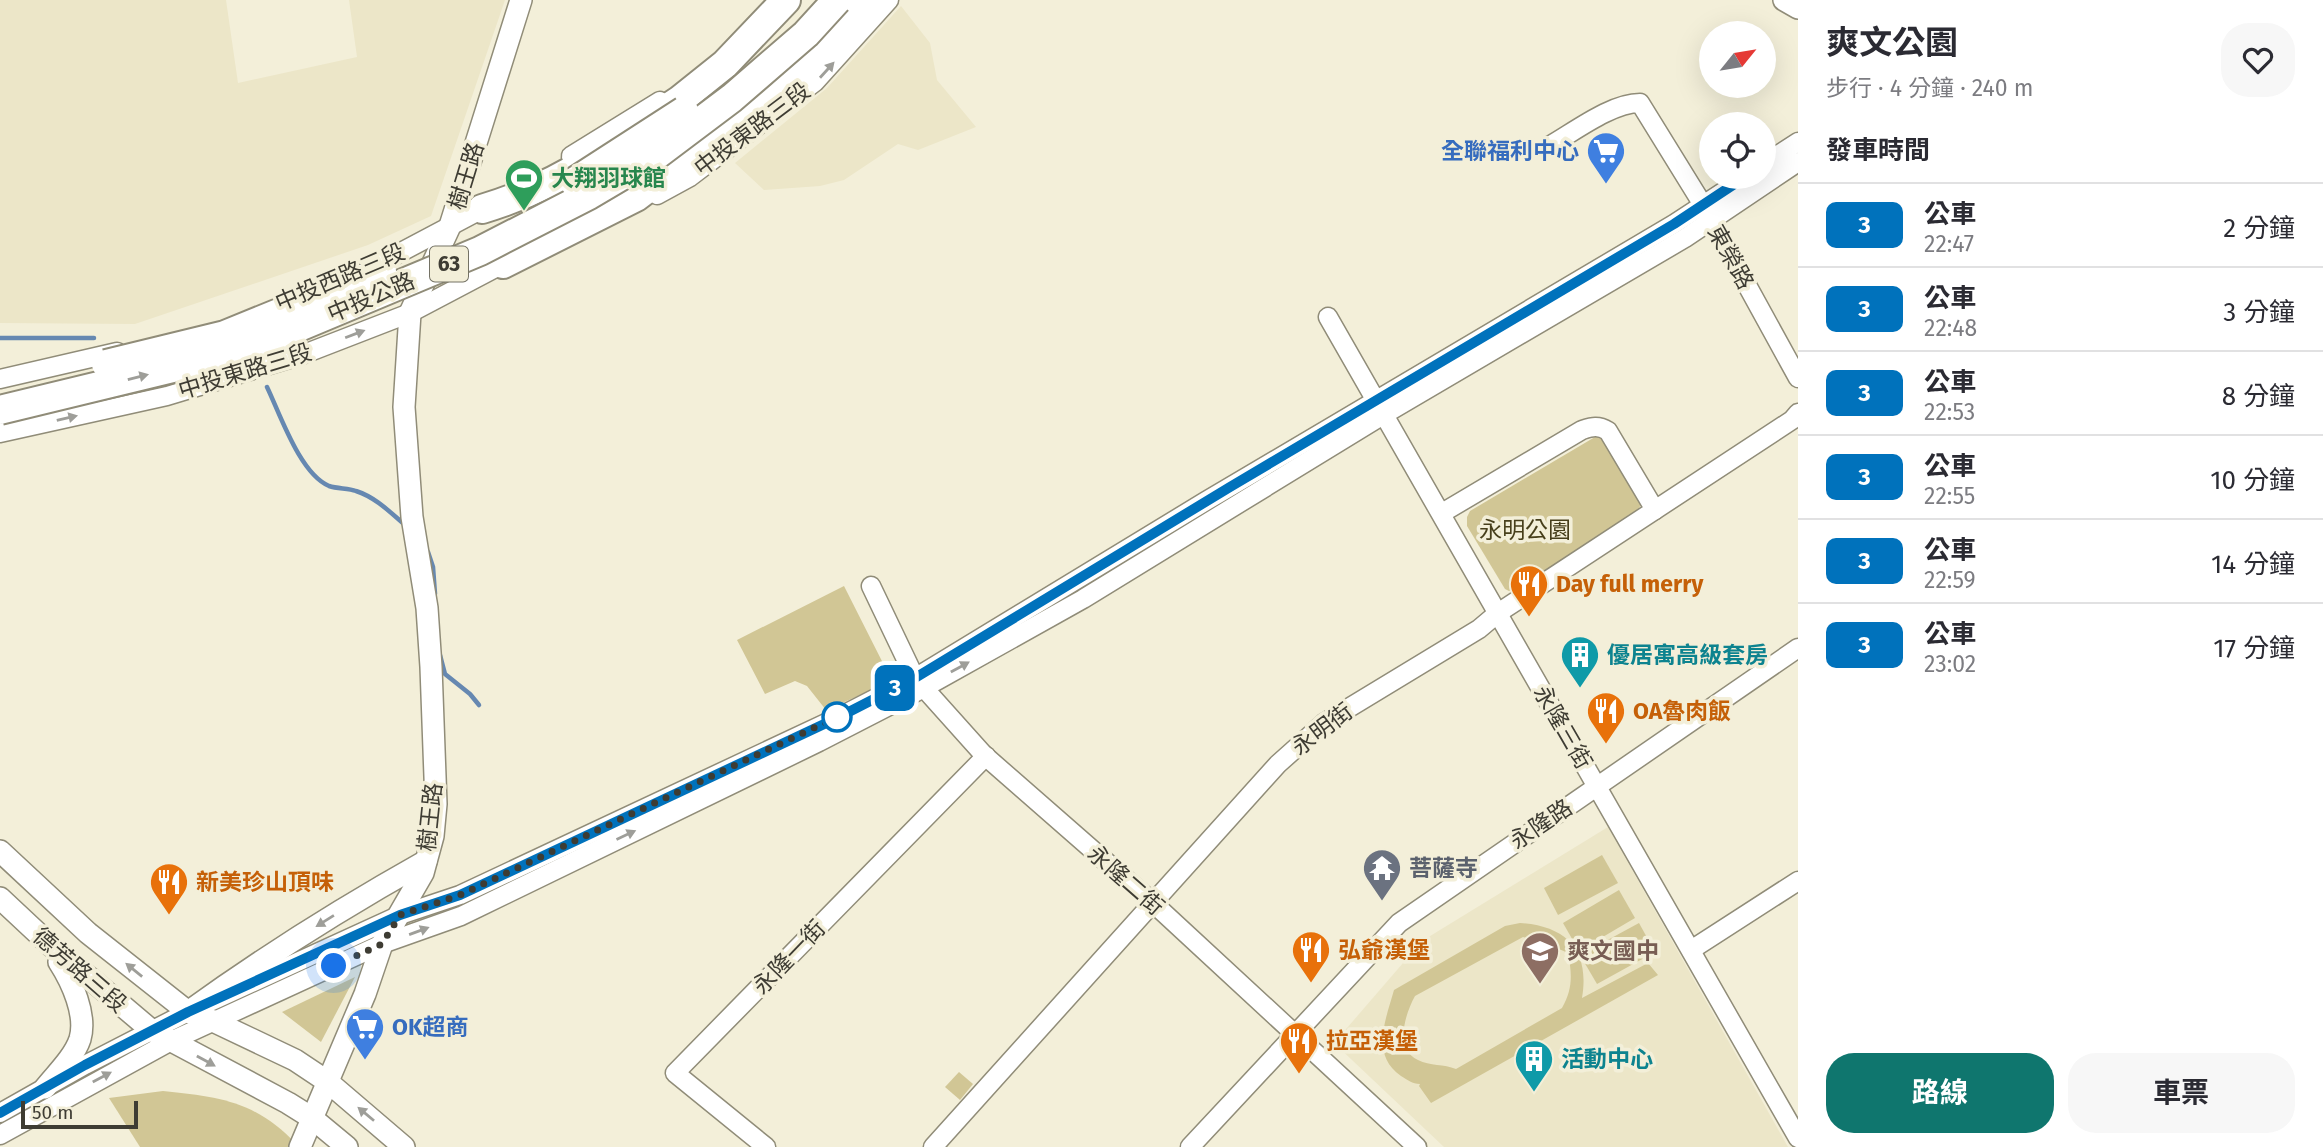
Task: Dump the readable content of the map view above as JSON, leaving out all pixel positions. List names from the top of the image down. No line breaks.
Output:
{"streets":{"main road":["63","中投公路"],"street":["中投東路三段","樹王路","東榮路","中投西路三段","永隆三街","永明街","永隆路","永隆二街","永隆一街","德芳路三段"]},"crossings":[["中投東路三段","樹王路"],["樹王路","中投西路三段"],["樹王路","德芳路三段"],["永隆三街","永明街"],["永隆三街","永隆路"],["永明街","永隆二街"],["永隆路","永隆二街"],["永隆二街","永隆一街"]],"one_way":["中投東路三段"],"parks":["永明公園"],"places":{"supermarket":["全聯福利中心","OK超商"],"sports":["大翔羽球館"],"restaurant":["Day full merry","OA魯肉飯","新美珍山頂味","弘爺漢堡","拉亞漢堡"],"building":["優居寓高級套房","活動中心"],"temple":["菩薩寺"],"school or university":["爽文國中"]},"lines":["bus line 3"],"scale_bar":"50 m","north":"top right","page":{"on_map":"3","heading":[["爽文公園","步行 · 4 分鐘 · 240 m"],"發車時間"],"list":[{"mark":"3","name":"公車","note":"22:47","value":"2 分鐘"},{"mark":"3","name":"公車","note":"22:48","value":"3 分鐘"},{"mark":"3","name":"公車","note":"22:53","value":"8 分鐘"},{"mark":"3","name":"公車","note":"22:55","value":"10 分鐘"},{"mark":"3","name":"公車","note":"22:59","value":"14 分鐘"},{"mark":"3","name":"公車","note":"23:02","value":"17 分鐘"}],"buttons":["路線","車票"],"scale":"50 m"}}
